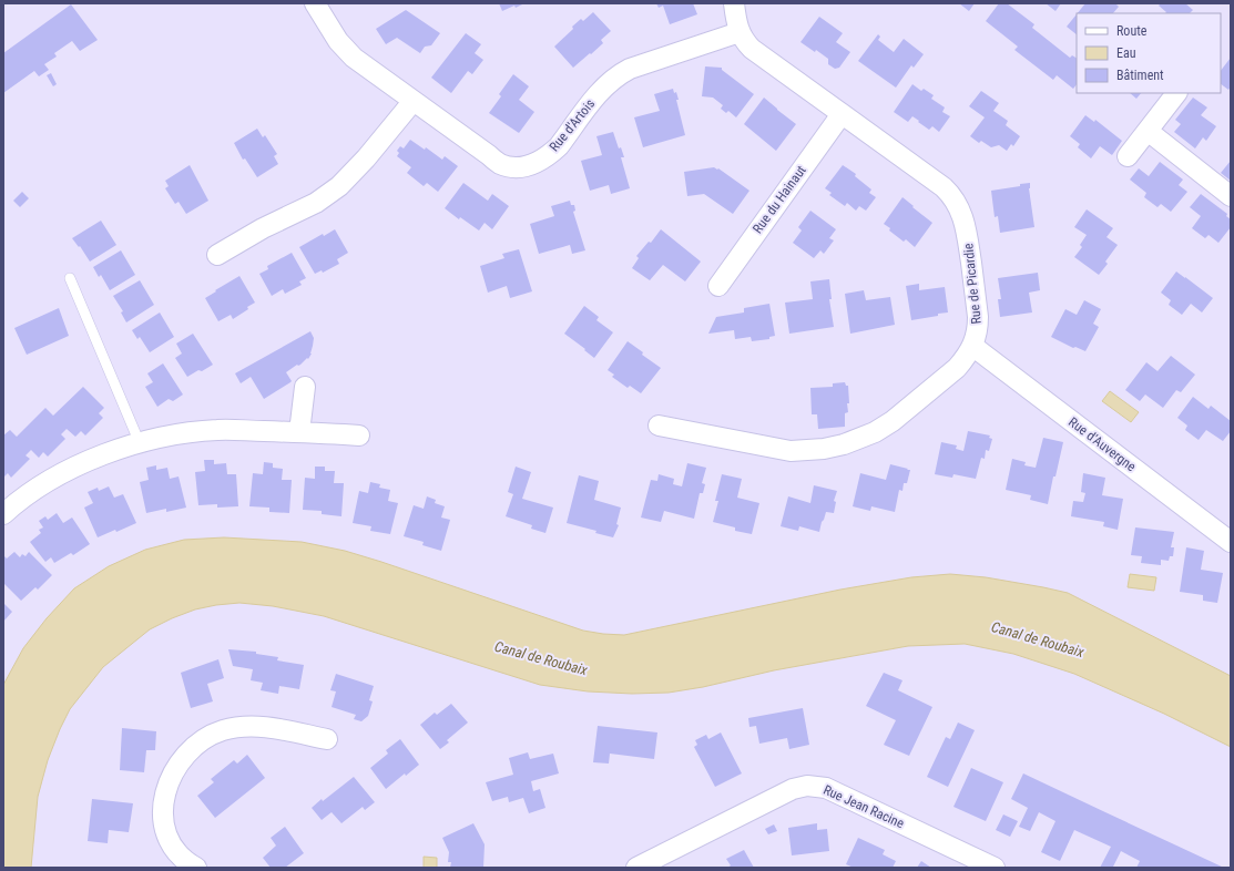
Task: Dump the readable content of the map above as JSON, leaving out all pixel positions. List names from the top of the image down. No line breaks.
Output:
{"streets":{"street":["Rue d'Artois","Rue du Hainaut","Rue de Picardie","Rue d'Auvergne","Rue Jean Racine"]},"crossings":[["Rue d'Artois","Rue de Picardie"],["Rue du Hainaut","Rue de Picardie"],["Rue de Picardie","Rue d'Auvergne"]],"water":["Canal de Roubaix"],"legend":["Route","Eau","Bâtiment"]}
